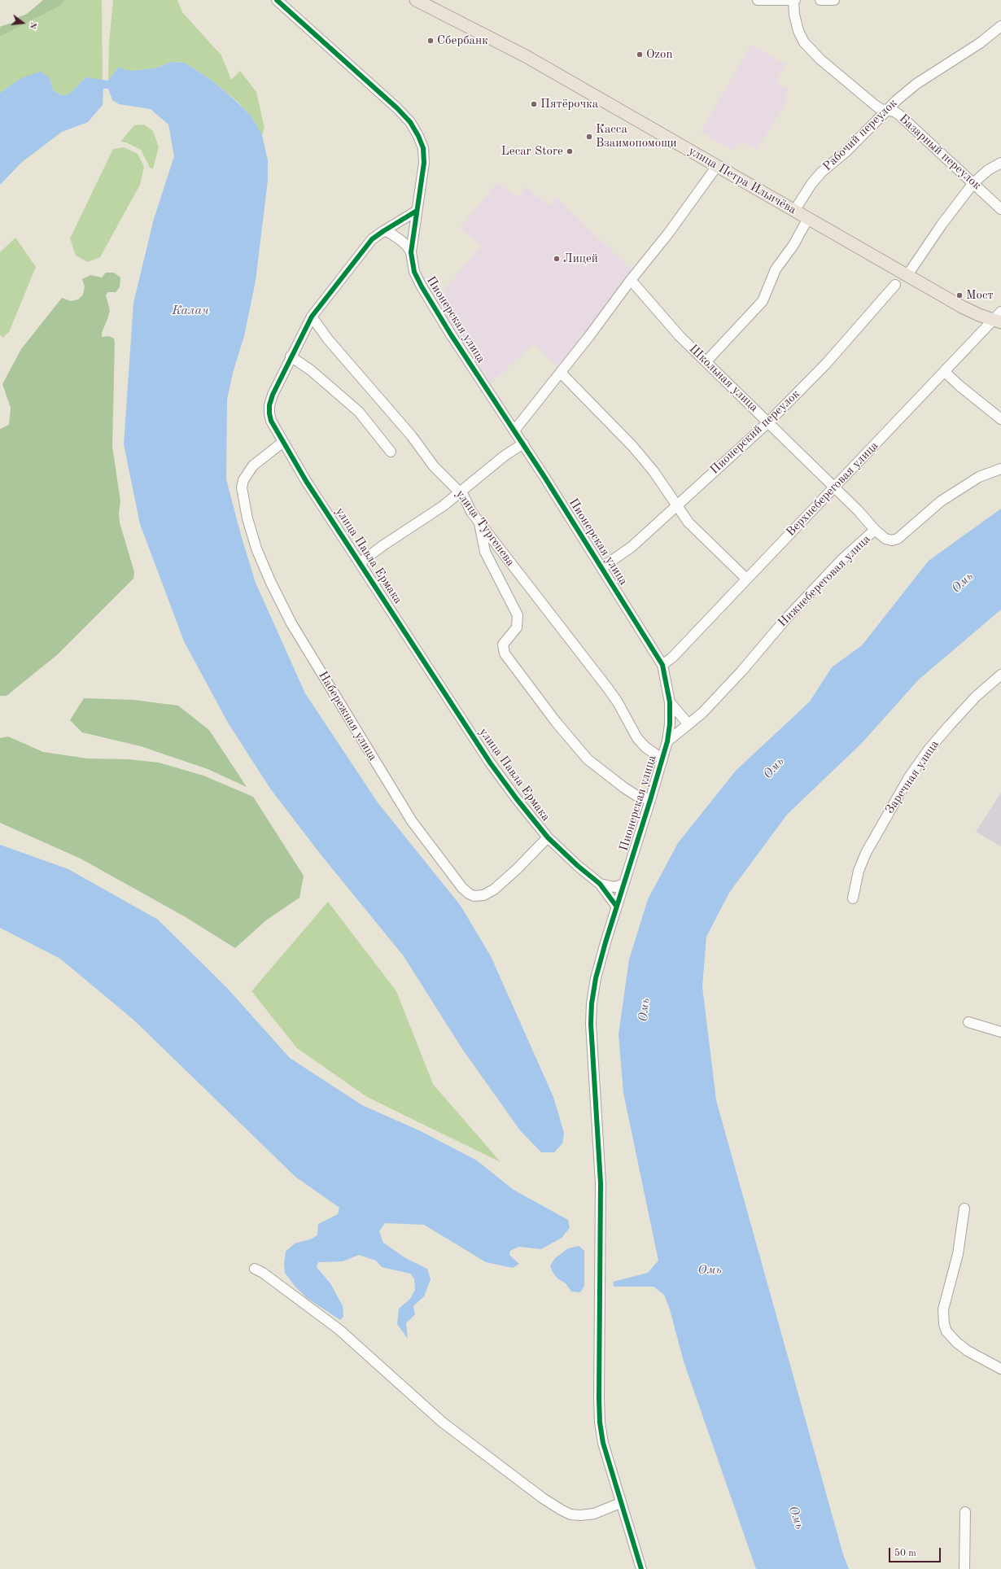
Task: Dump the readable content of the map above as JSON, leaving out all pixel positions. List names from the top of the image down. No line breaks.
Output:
{"streets":{"main road":["улица Петра Ильичёва"],"street":["Рабочий переулок","Базарный переулок","Пионерская улица","Школьная улица","Пионерский переулок","Верхнебереговая улица","улица Тургенева","улица Павла Ермака","Нижнебереговая улица","Набережная улица","Заречная улица"]},"crossings":[["Рабочий переулок","Базарный переулок"],["Рабочий переулок","улица Петра Ильичёва"],["улица Петра Ильичёва","Верхнебереговая улица"],["Пионерская улица","Пионерский переулок"],["Пионерская улица","Верхнебереговая улица"],["Пионерская улица","улица Тургенева"],["Пионерская улица","улица Павла Ермака"],["Пионерская улица","Нижнебереговая улица"],["Школьная улица","Пионерский переулок"],["Школьная улица","Верхнебереговая улица"],["Школьная улица","Нижнебереговая улица"],["улица Тургенева","улица Павла Ермака"],["улица Павла Ермака","Набережная улица"]],"water":["Калач","Омь"],"places":["Сбербанк","Ozon","Пятёрочка","Касса Взаимопомощи","Lecar Store","Лицей","Мост"],"scale_bar":"50 m","north":"right"}
